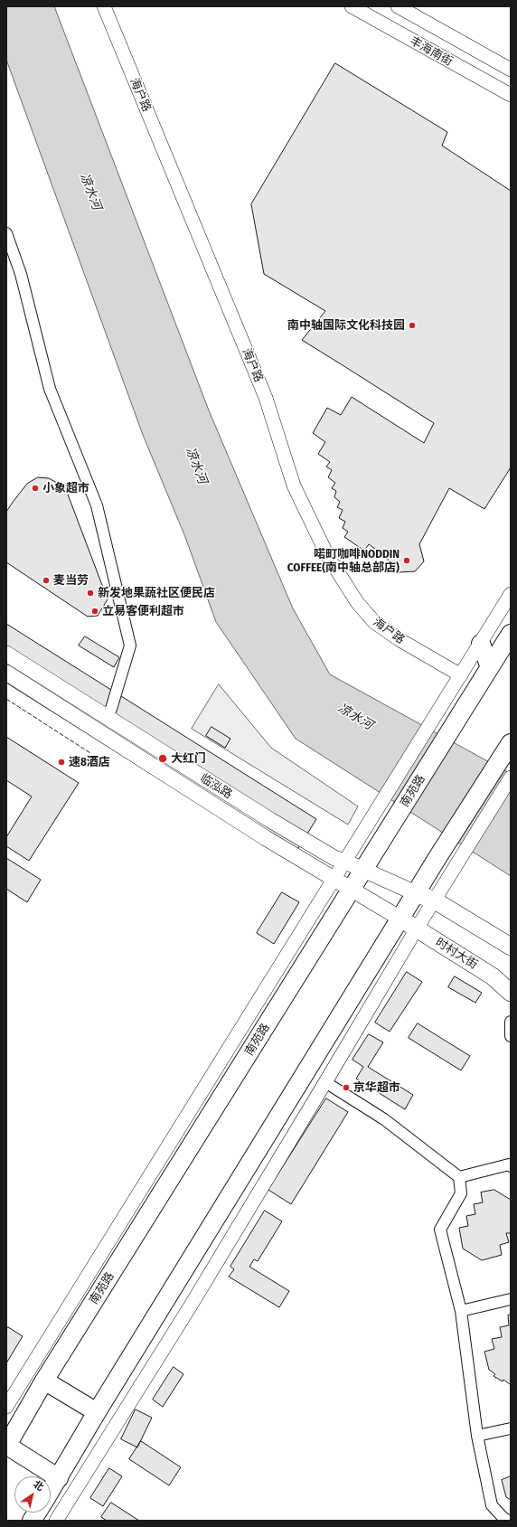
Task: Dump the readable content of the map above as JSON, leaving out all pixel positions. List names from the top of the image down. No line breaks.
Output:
{"streets":{"highway":["南苑路"],"main road":["临泓路","时村大街"],"street":["丰海南街","海户路"]},"crossings":[["临泓路","南苑路"],["临泓路","时村大街"]],"water":["凉水河"],"places":["南中轴国际文化科技园","小象超市","喏町咖啡NODDIN COFFEE(南中轴总部店)","麦当劳","新发地果蔬社区便民店","立易客便利超市","大红门","速8酒店","京华超市"],"north":"top right"}
